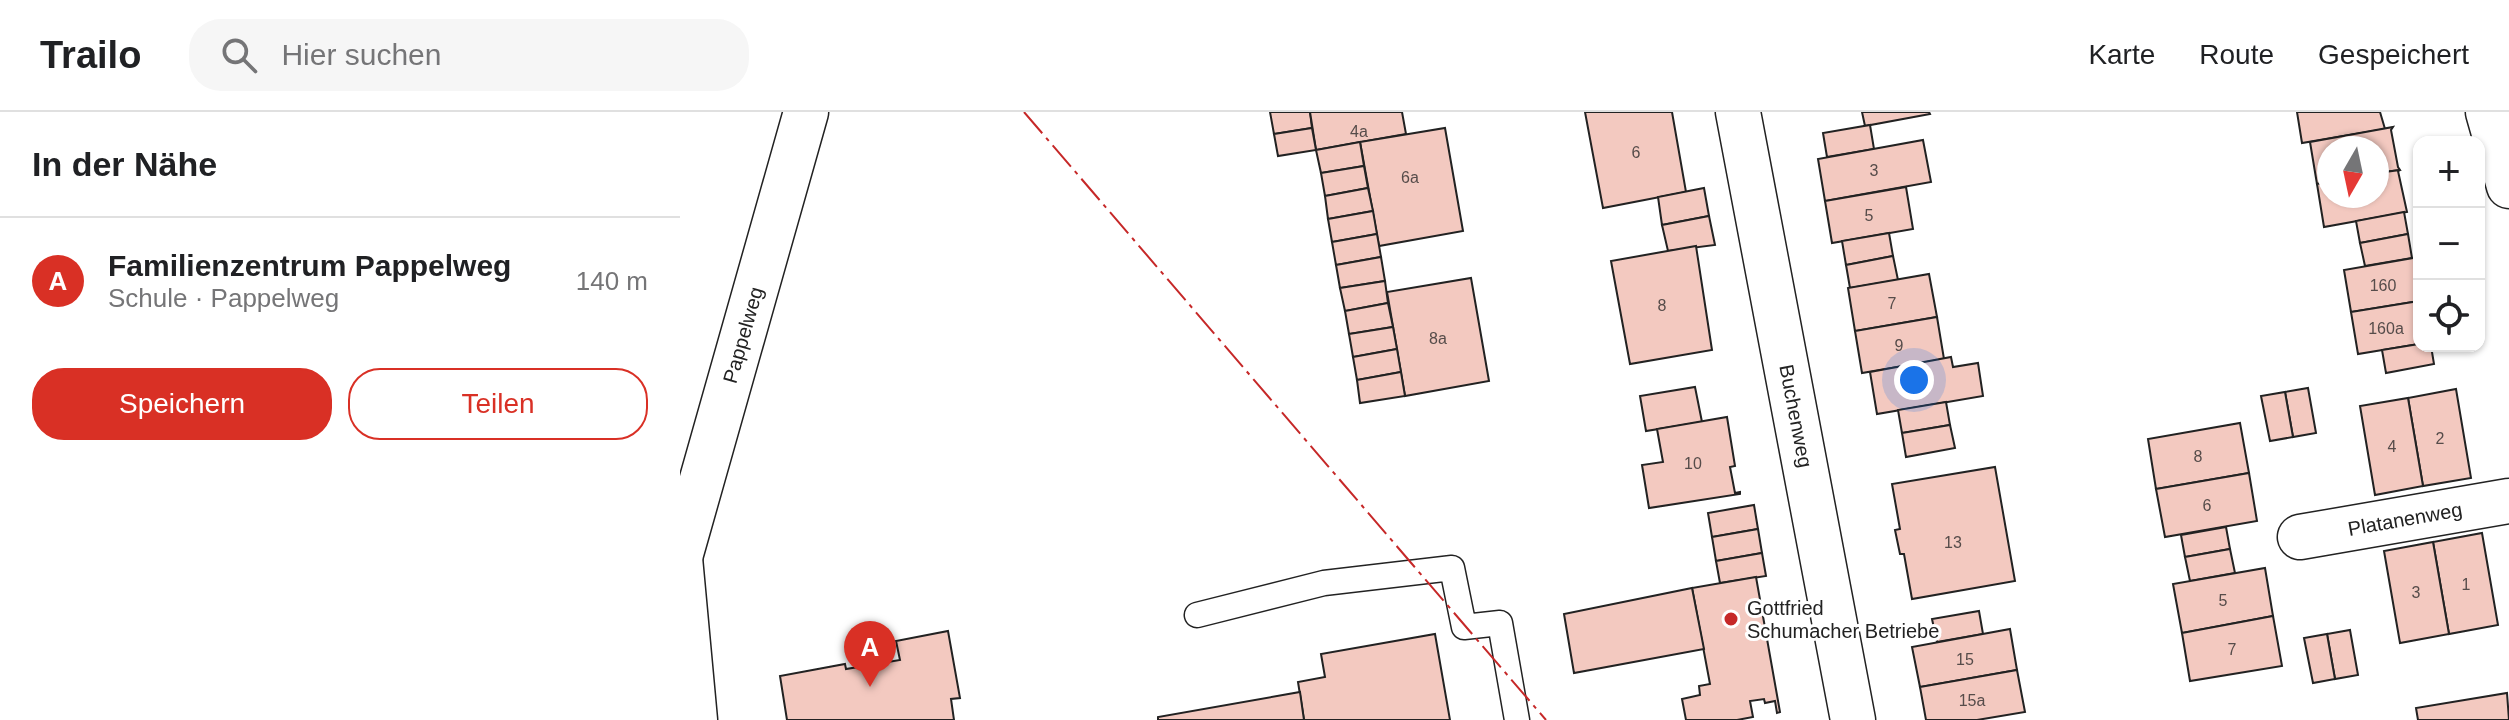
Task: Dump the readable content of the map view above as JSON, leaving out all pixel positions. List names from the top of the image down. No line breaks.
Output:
{"streets":{"street":["Pappelweg","Buchenweg","Platanenweg"]},"places":["Gottfried Schumacher Betriebe"],"house_numbers":["4a","6","3","6a","5","160","7","8","160a","8a","9","2","4","8","10","6","13","1","3","5","7","15","15a"],"north":"bottom","page":{"header":"Trailo","search":"Hier suchen","nav":["Karte","Route","Gespeichert"],"heading":"In der Nähe","map_buttons":["+","−"],"list":[{"mark":"A","name":"Familienzentrum Pappelweg","note":"Schule · Pappelweg","value":"140 m"}],"buttons":["Speichern","Teilen"],"pins":"A"}}
